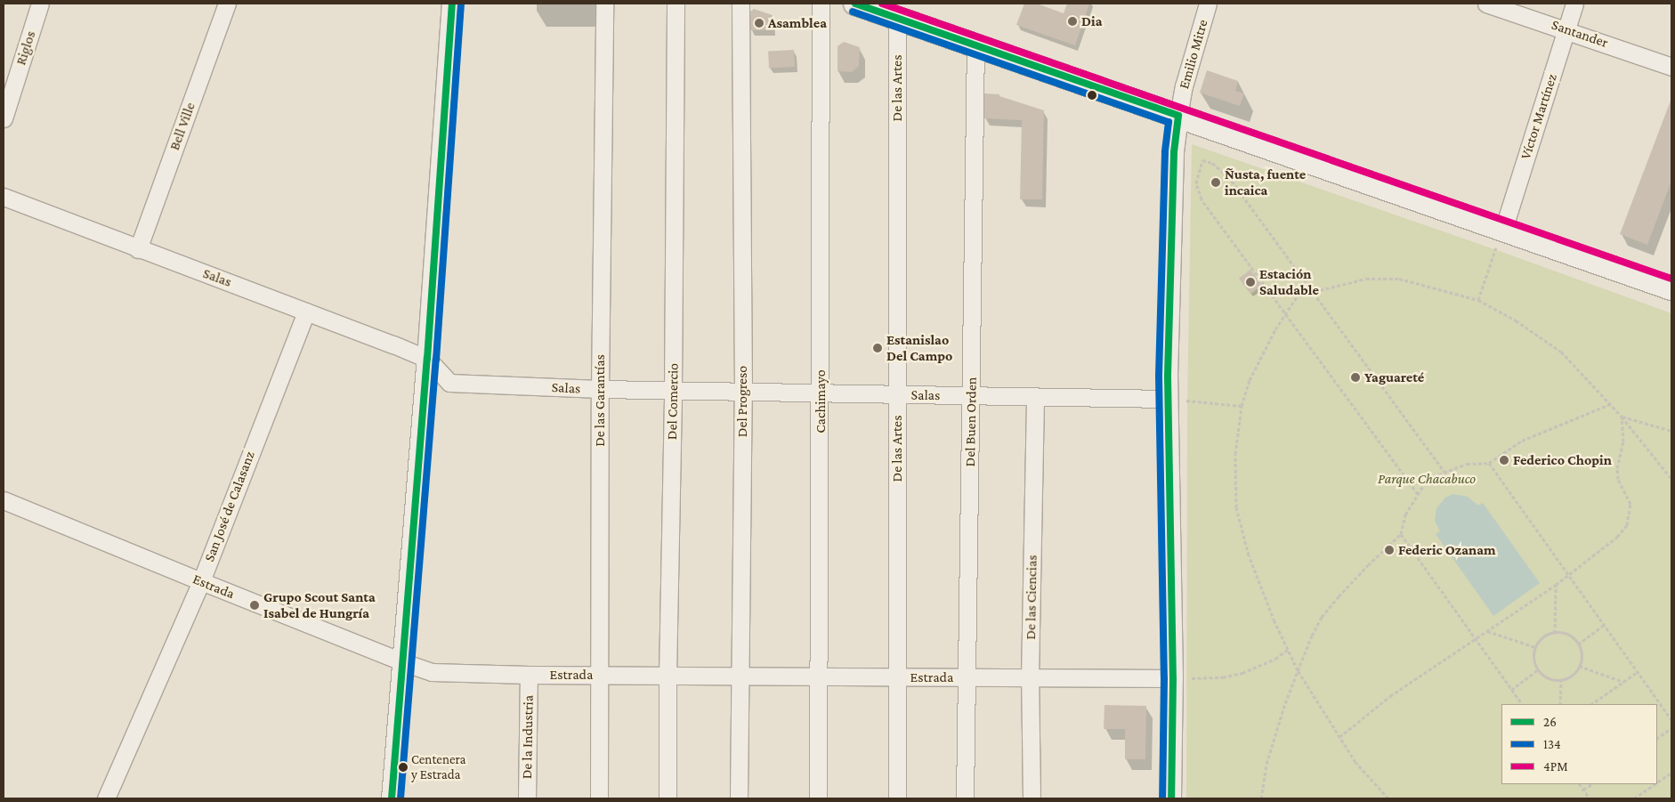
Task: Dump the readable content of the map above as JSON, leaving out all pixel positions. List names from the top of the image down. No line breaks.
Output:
{"streets":{"street":["Santander","Riglos","Emilio Mitre","De las Artes","Víctor Martínez","Bell Ville","Salas","De las Garantías","Del Comercio","Del Progreso","Cachimayo","Del Buen Orden","San José de Calasanz","Estrada","De las Ciencias","De la Industria"]},"crossings":[["Santander","Víctor Martínez"],["Emilio Mitre","Salas"],["Emilio Mitre","Estrada"],["De las Artes","Salas"],["De las Artes","Estrada"],["Bell Ville","Salas"],["Salas","De las Garantías"],["Salas","Del Comercio"],["Salas","Del Progreso"],["Salas","Cachimayo"],["Salas","Del Buen Orden"],["Salas","San José de Calasanz"],["Salas","De las Ciencias"],["De las Garantías","Estrada"],["Del Comercio","Estrada"],["Del Progreso","Estrada"],["Cachimayo","Estrada"],["Del Buen Orden","Estrada"],["San José de Calasanz","Estrada"],["Estrada","De las Ciencias"],["Estrada","De la Industria"]],"parks":["Parque Chacabuco"],"places":["Dia","Asamblea","Ñusta, fuente incaica","Estación Saludable","Estanislao Del Campo","Yaguareté","Federico Chopin","Federic Ozanam","Grupo Scout Santa Isabel de Hungría","Centenera y Estrada"],"lines":["transit line 26","transit line 4PM","transit line 134"],"legend":["26","134","4PM"]}
